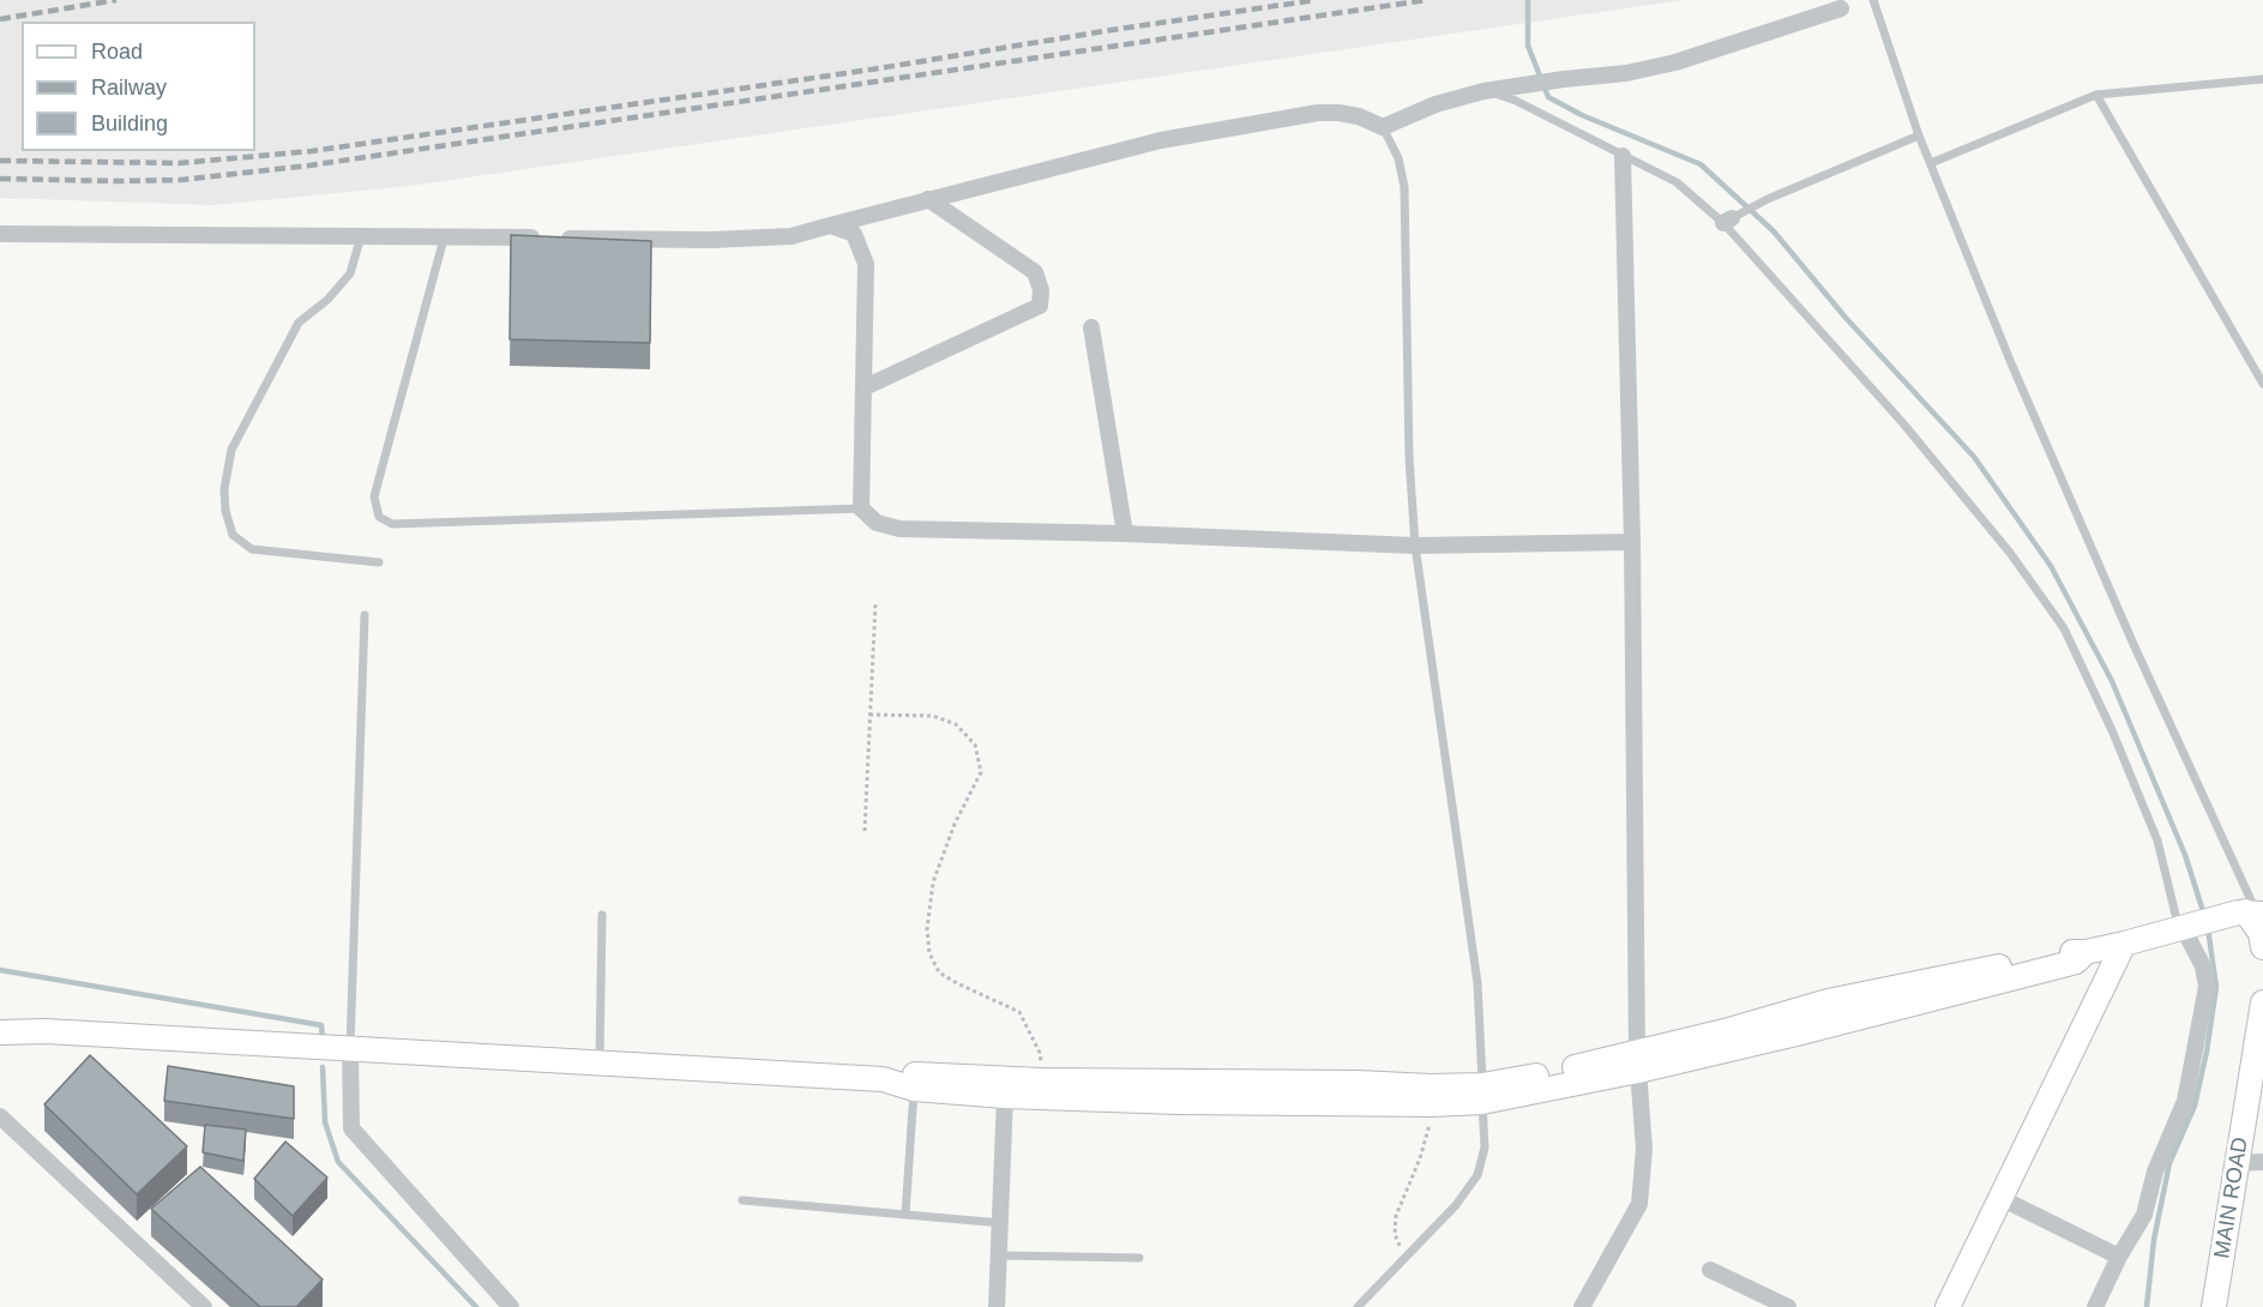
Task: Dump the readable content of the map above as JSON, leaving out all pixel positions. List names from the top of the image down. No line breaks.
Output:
{"streets":{"street":["MAIN ROAD"]},"legend":["Road","Railway","Building"]}
